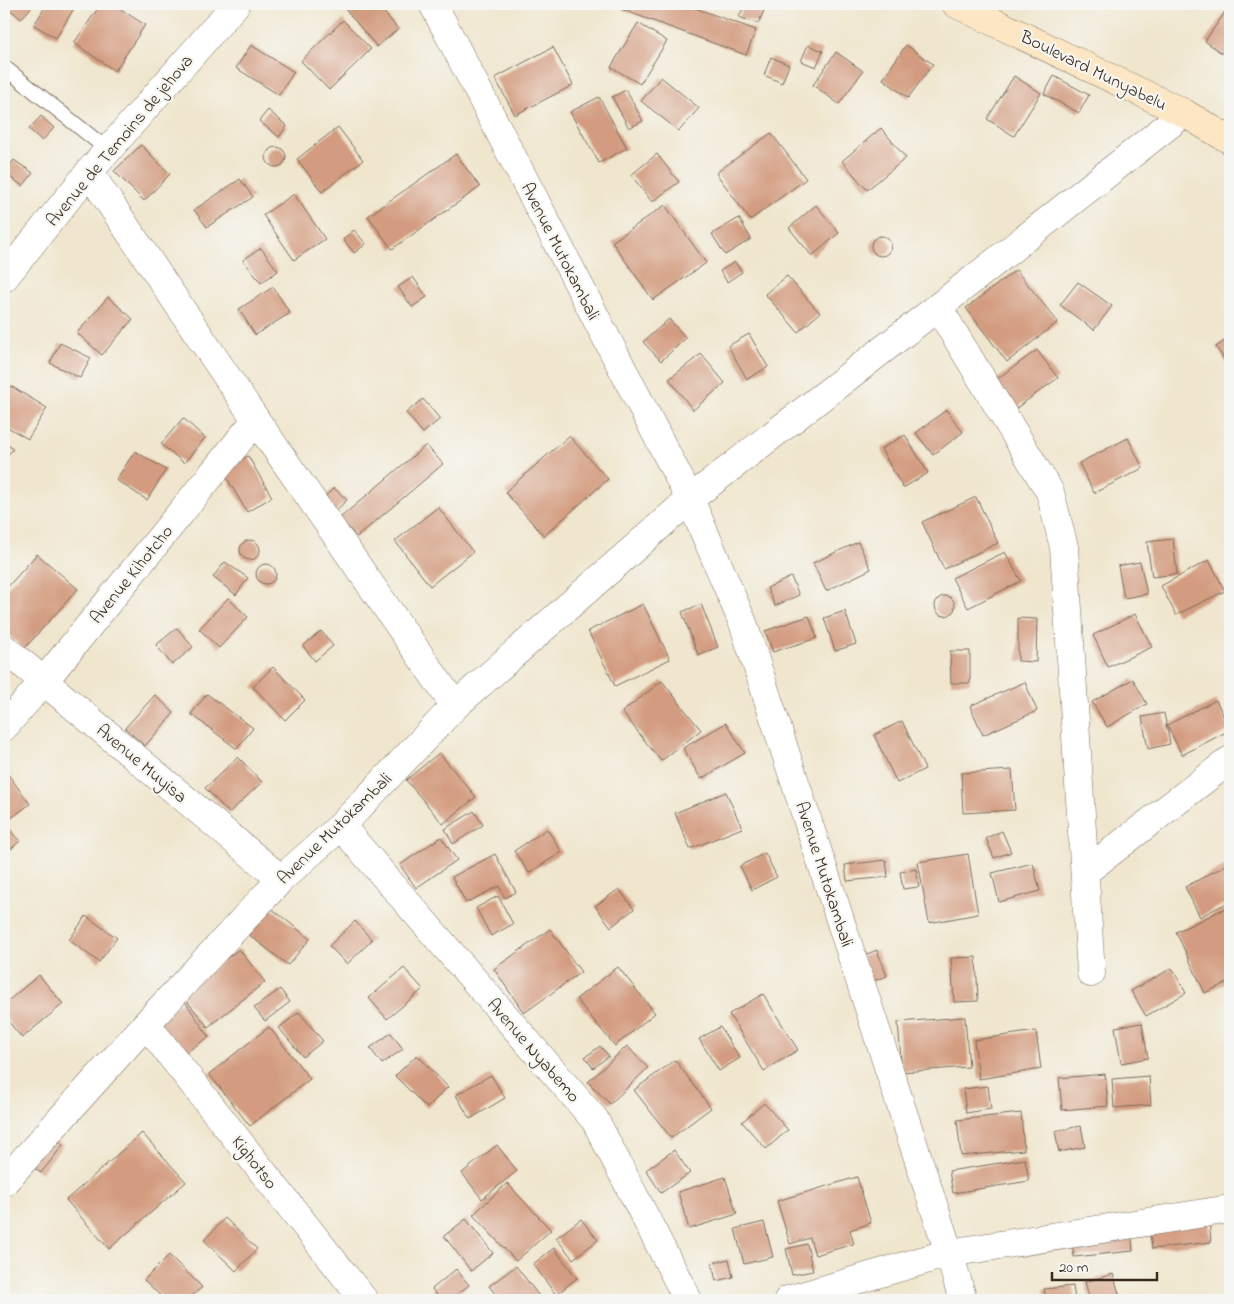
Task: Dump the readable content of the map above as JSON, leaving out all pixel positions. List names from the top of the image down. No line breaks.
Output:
{"streets":{"street":["Boulevard Munyabelu","Avenue de Temoins de jehova","Avenue Mutokambali","Avenue Kihotcho","Avenue Muyisa","Avenue Nyabemo","Kighotso"]},"crossings":[["Avenue Mutokambali","Avenue Muyisa"],["Avenue Mutokambali","Avenue Nyabemo"],["Avenue Mutokambali","Kighotso"],["Avenue Kihotcho","Avenue Muyisa"]],"scale_bar":"20 m"}
